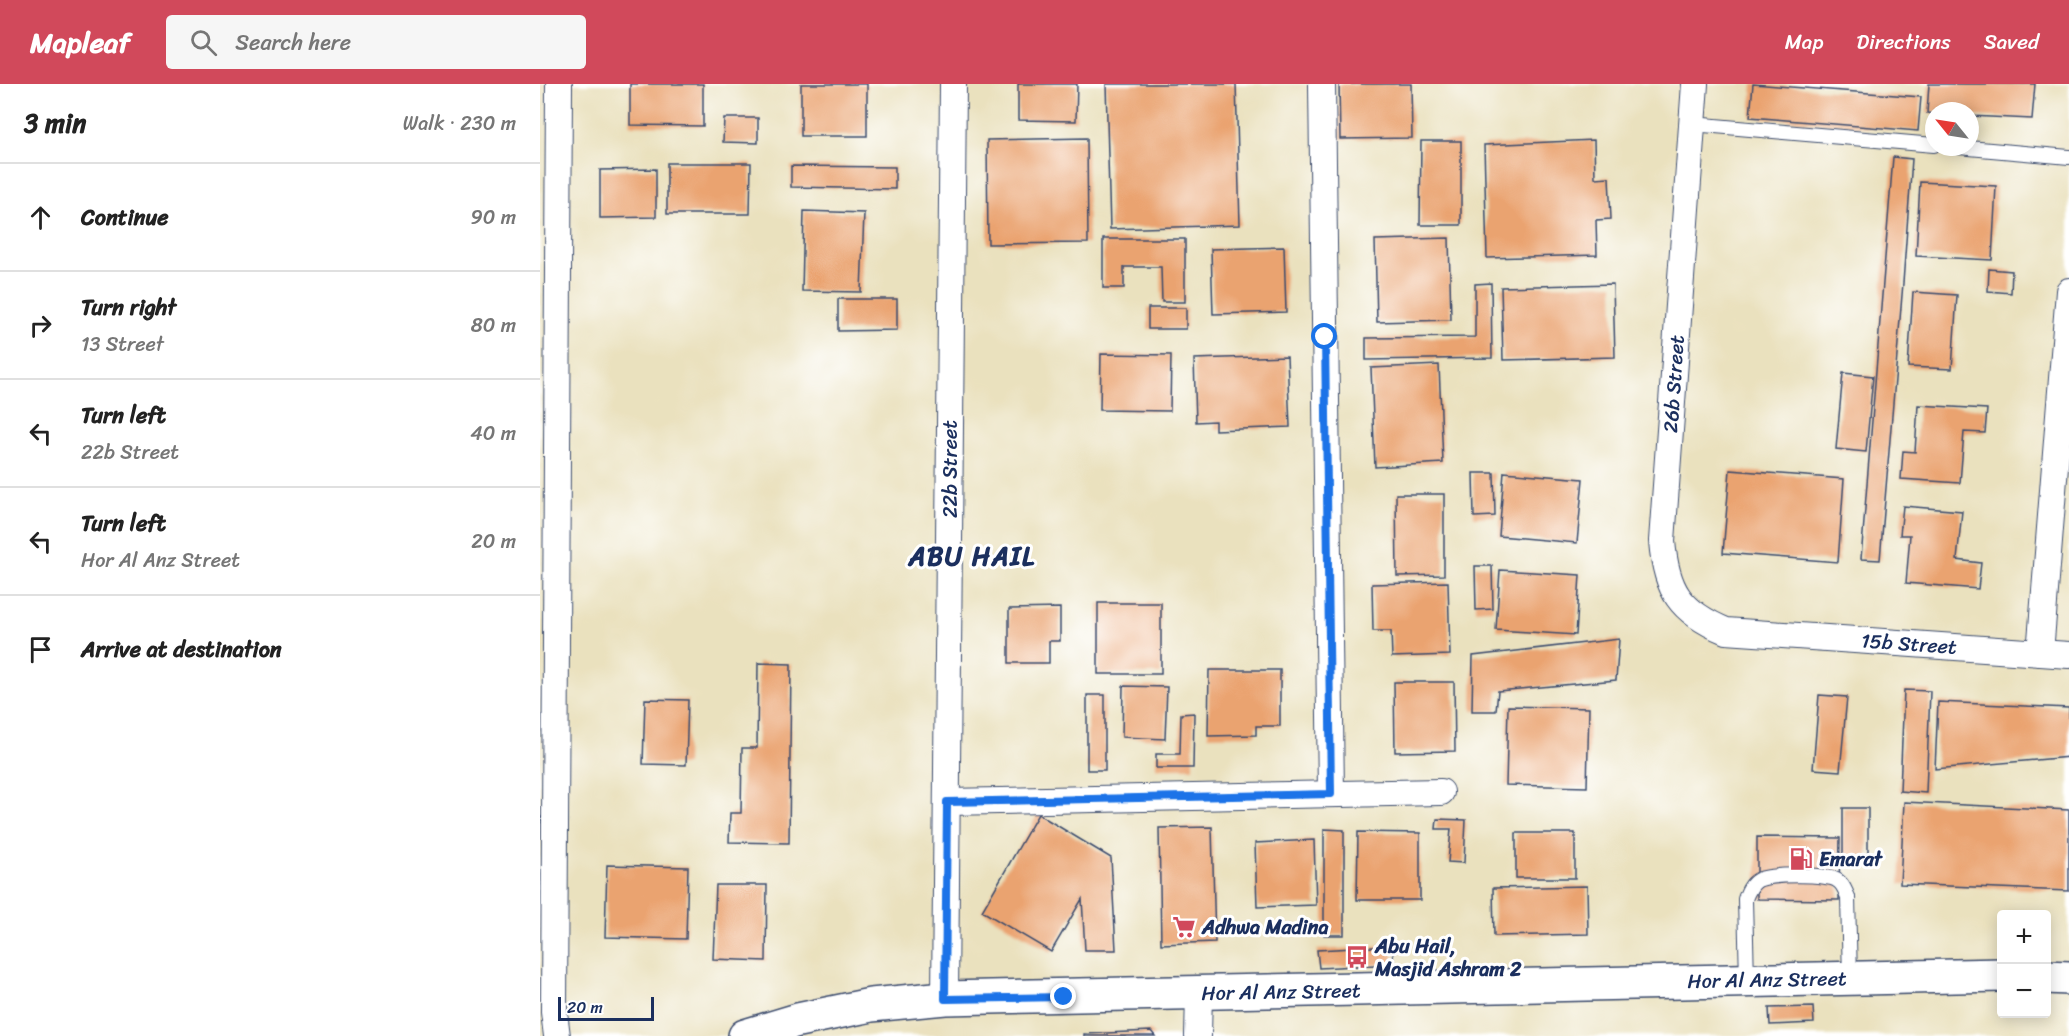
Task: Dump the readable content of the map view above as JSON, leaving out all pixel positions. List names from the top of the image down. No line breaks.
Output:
{"streets":{"street":["26b Street","22b Street","15b Street","Hor Al Anz Street"]},"crossings":[["26b Street","15b Street"],["22b Street","Hor Al Anz Street"]],"districts":["ABU HAIL"],"places":{"fuel station":["Emarat"],"supermarket":["Adhwa Madina"],"bus stop":["Abu Hail, Masjid Ashram 2"]},"scale_bar":"20 m","north":"top left","page":{"header":"Mapleaf","search":"Search here","nav":["Map","Directions","Saved"],"heading":["3 min","Walk · 230 m"],"list":[["Continue","90 m"],["Turn right","13 Street","80 m"],["Turn left","22b Street","40 m"],["Turn left","Hor Al Anz Street","20 m"],"Arrive at destination"],"map_buttons":["+","−"],"scale":"20 m"}}
